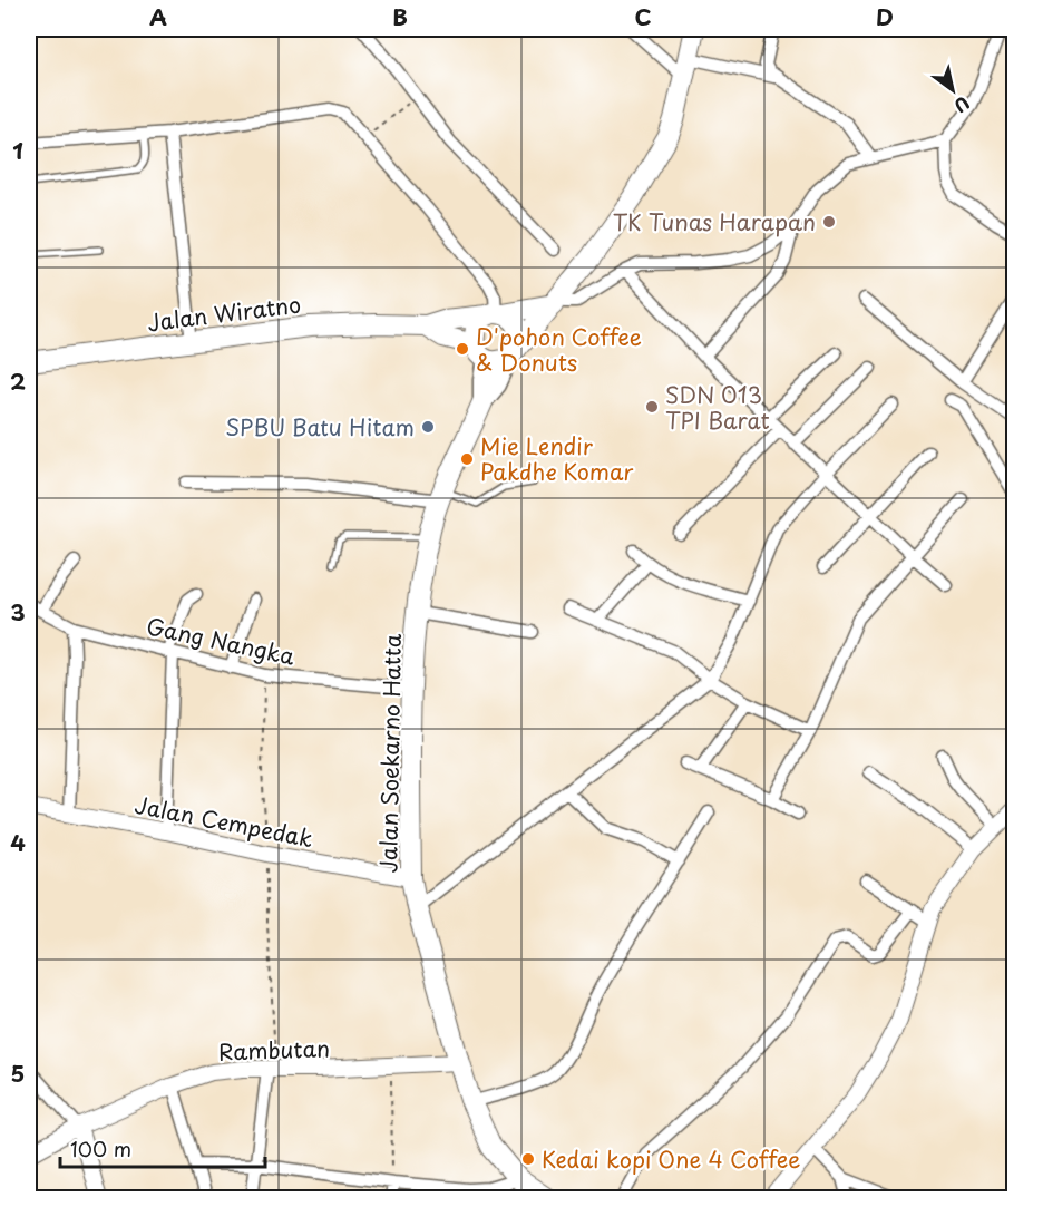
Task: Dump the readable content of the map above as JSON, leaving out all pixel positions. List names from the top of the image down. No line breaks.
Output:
{"streets":{"main road":["Jalan Wiratno","Jalan Soekarno Hatta"],"street":["Gang Nangka","Jalan Cempedak","Rambutan"]},"crossings":[["Jalan Wiratno","Jalan Soekarno Hatta"],["Gang Nangka","Jalan Soekarno Hatta"],["Jalan Soekarno Hatta","Jalan Cempedak"],["Jalan Soekarno Hatta","Rambutan"]],"places":["TK Tunas Harapan","D'pohon Coffee & Donuts","SDN 013 TPI Barat","SPBU Batu Hitam","Mie Lendir Pakdhe Komar","Kedai kopi One 4 Coffee"],"scale_bar":"100 m","north":"bottom right","grid":{"columns":["A","B","C","D"],"rows":["1","2","3","4","5"]}}
